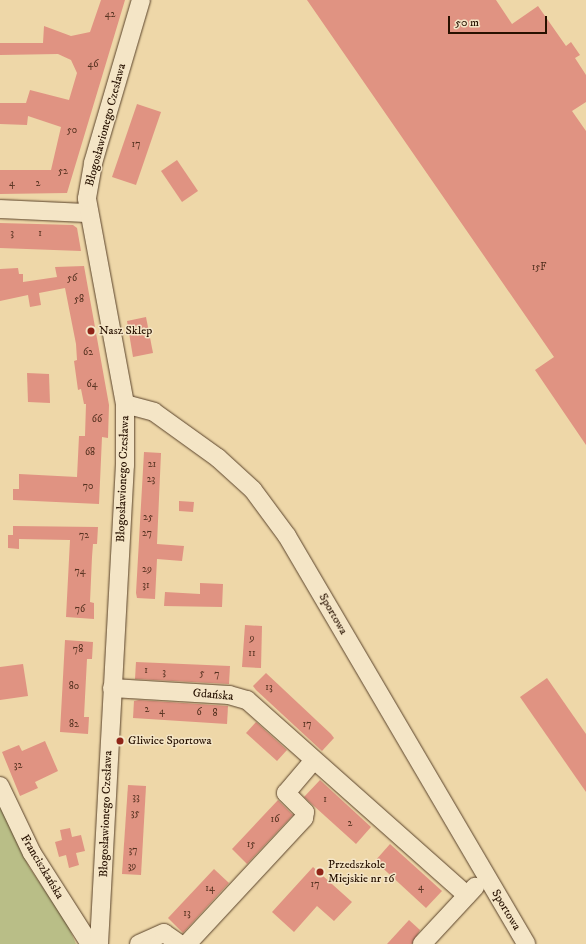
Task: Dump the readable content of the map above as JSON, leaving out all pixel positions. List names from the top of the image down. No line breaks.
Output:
{"streets":{"street":["Błogosławionego Czesława","Sportowa","Gdańska","Franciszkańska"]},"crossings":[["Błogosławionego Czesława","Sportowa"],["Błogosławionego Czesława","Gdańska"]],"places":["Nasz Sklep","Gliwice Sportowa","Przedszkole Miejskie nr 16"],"house_numbers":["42","46","50","17","52","4","2","3","1","15F","56","58","62","64","66","68","21","23","70","25","27","72","29","74","31","76","9","78","11","1","3","5","7","80","13","2","4","6","8","82","17","32","33","1","35","16","2","15","37","39","17","4","14","13"],"scale_bar":"50 m"}
